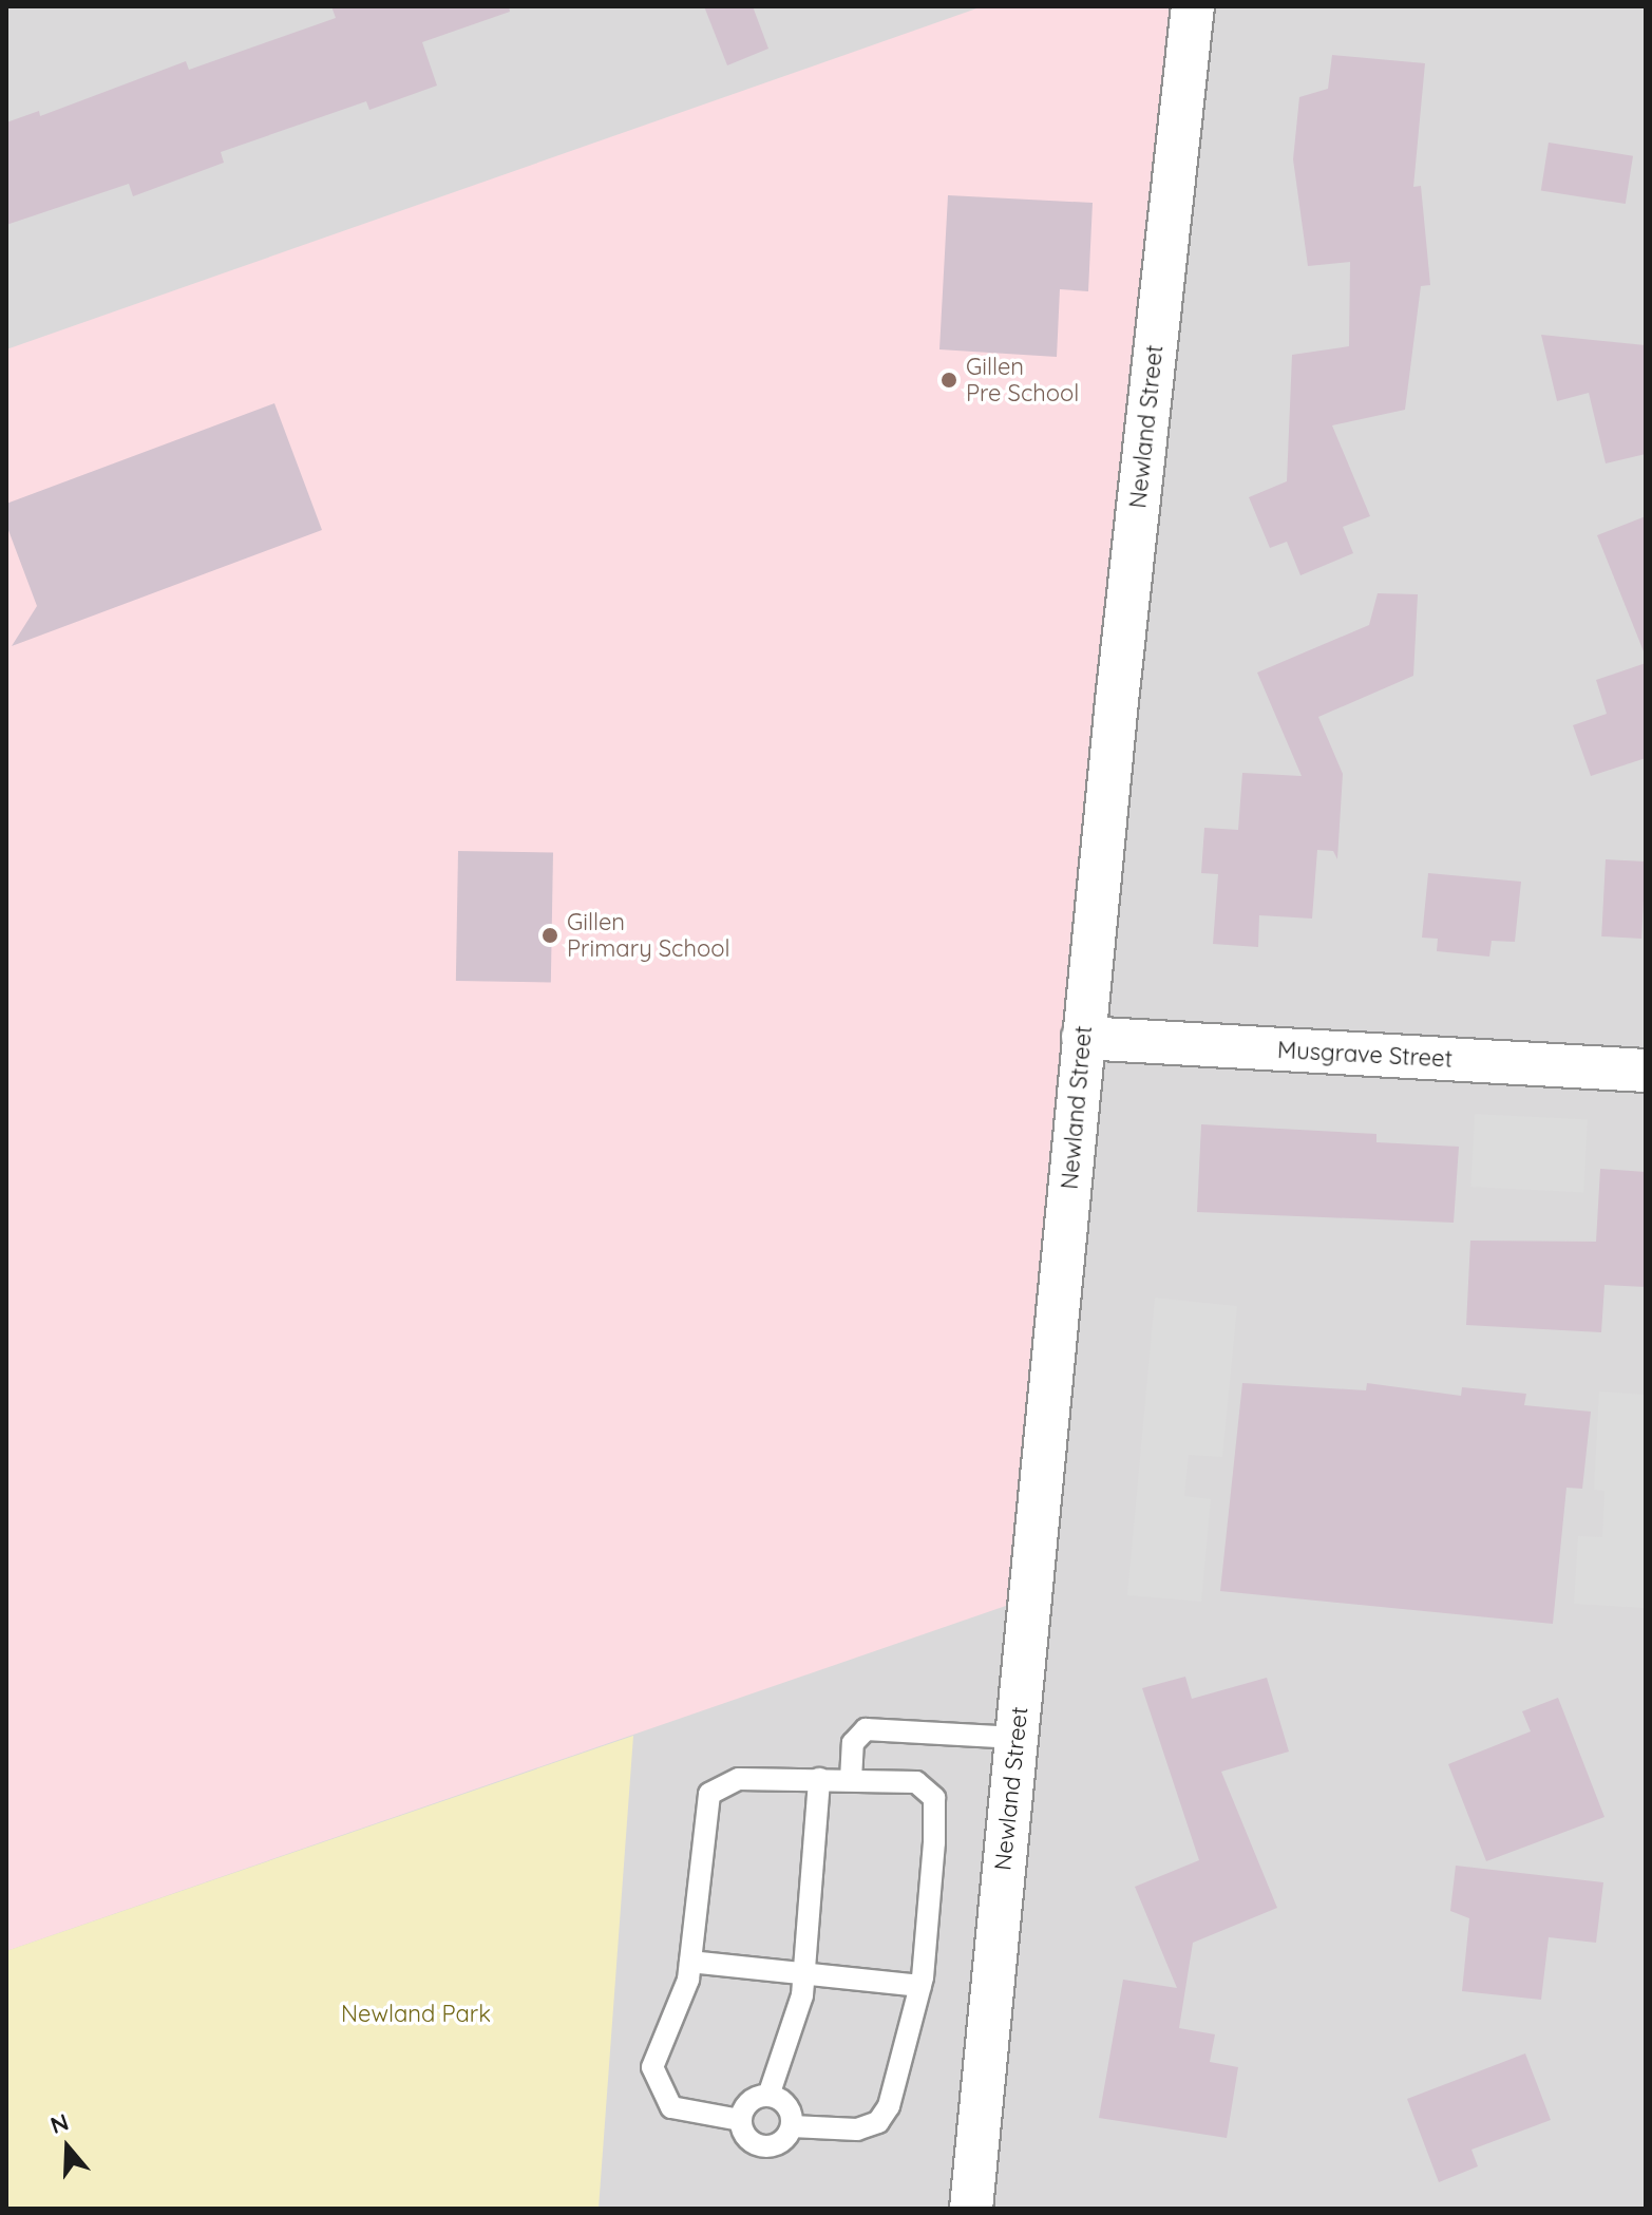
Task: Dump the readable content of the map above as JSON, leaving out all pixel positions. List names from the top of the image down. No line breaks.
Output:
{"streets":{"street":["Newland Street","Musgrave Street"]},"crossings":[["Newland Street","Musgrave Street"]],"parks":["Newland Park"],"places":["Gillen Pre School","Gillen Primary School"],"north":"top"}
